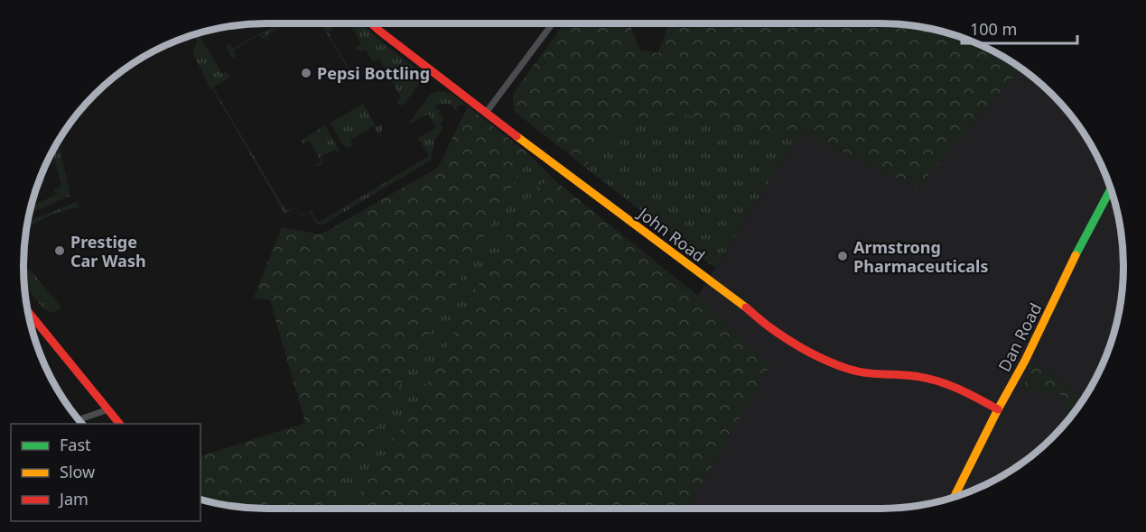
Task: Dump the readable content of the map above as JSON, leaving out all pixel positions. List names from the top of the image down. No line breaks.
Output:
{"streets":{"street":["John Road","Dan Road"]},"crossings":[["John Road","Dan Road"]],"places":["Pepsi Bottling","Prestige Car Wash","Armstrong Pharmaceuticals"],"legend":["Fast","Slow","Jam"],"scale_bar":"100 m"}
